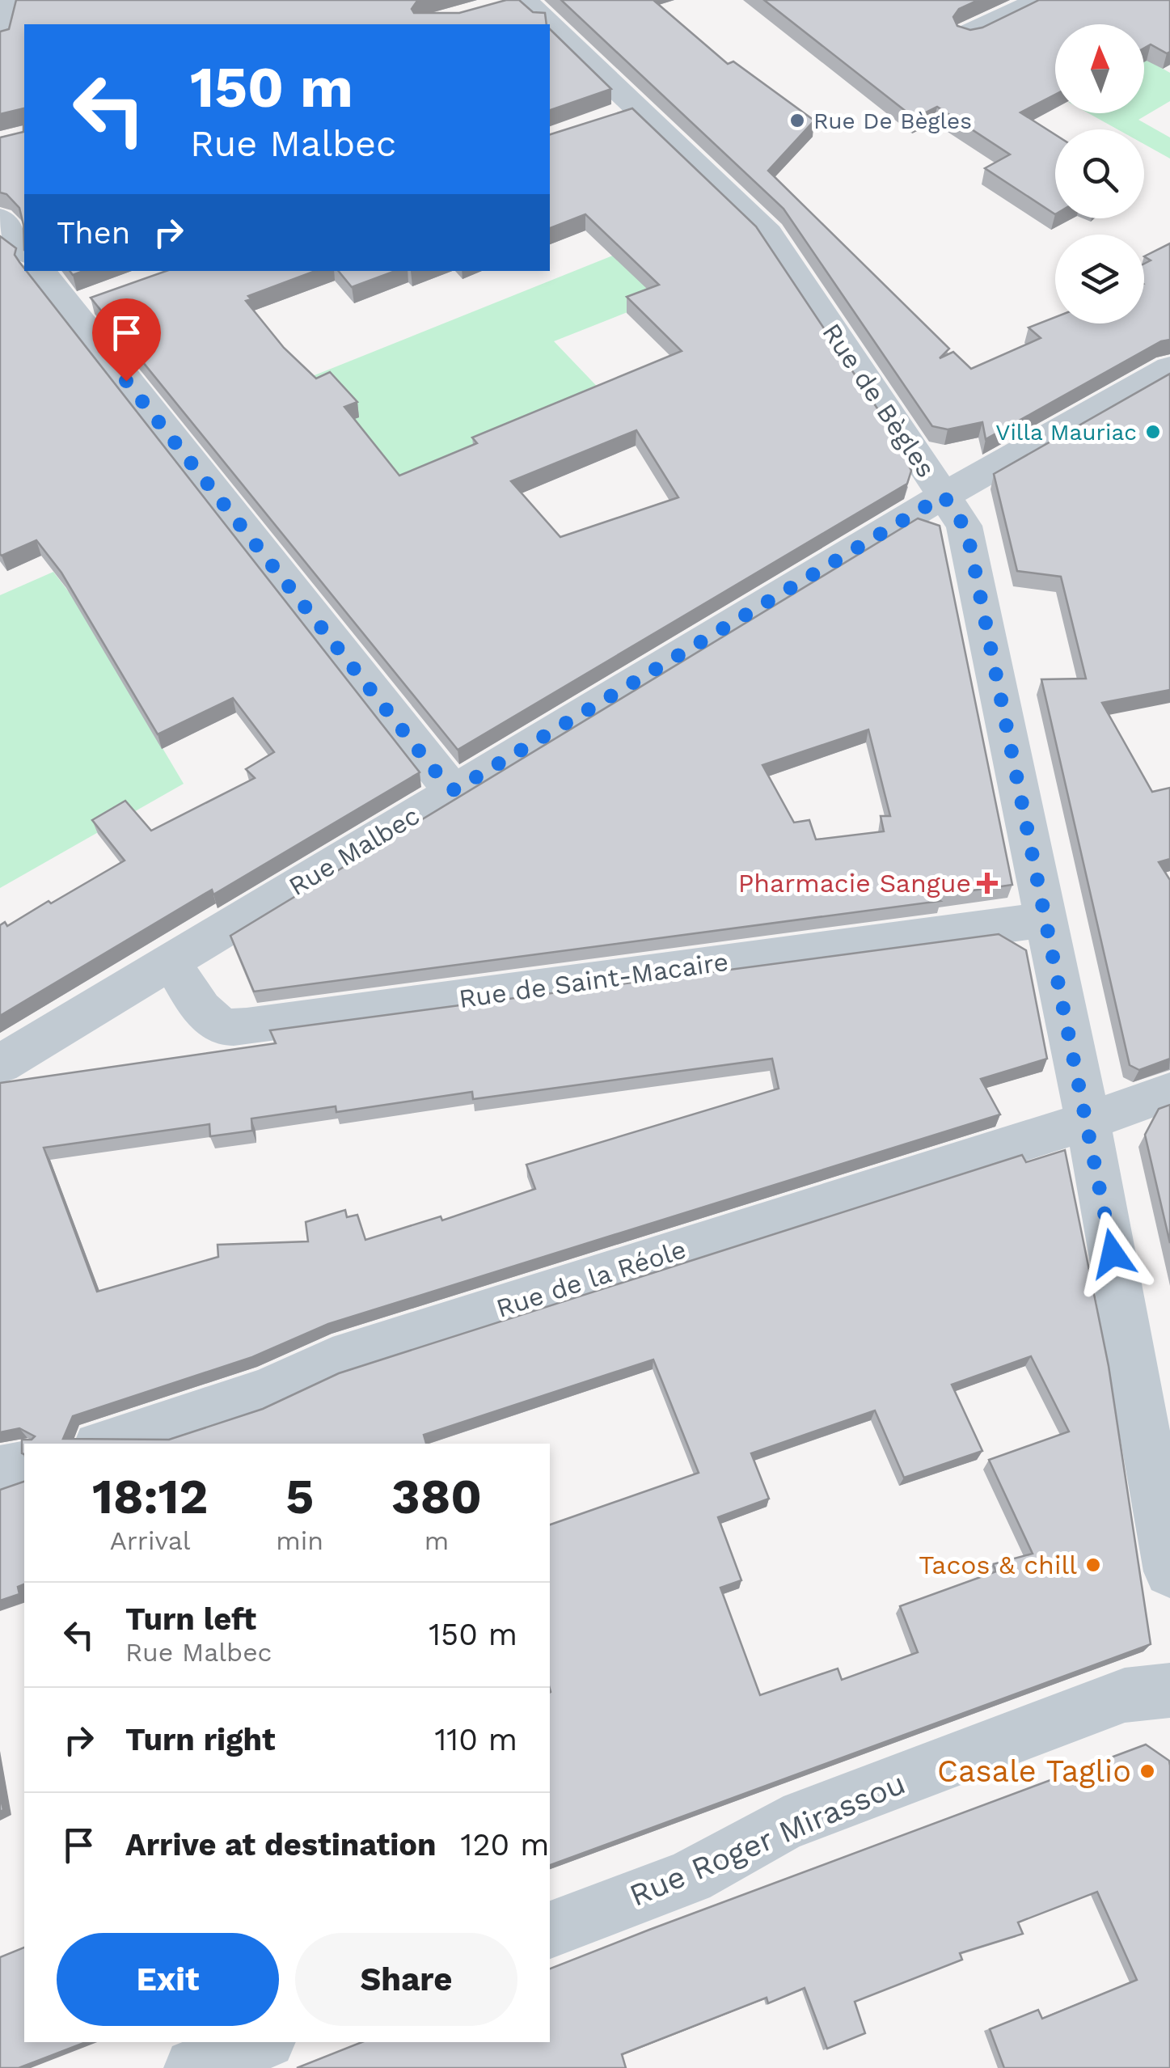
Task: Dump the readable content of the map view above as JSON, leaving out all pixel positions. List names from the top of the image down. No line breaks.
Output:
{"streets":{"street":["Rue de Bègles","Rue Malbec","Rue de Saint-Macaire","Rue de la Réole","Rue Roger Mirassou"]},"crossings":[["Rue de Bègles","Rue Malbec"],["Rue de Bègles","Rue de Saint-Macaire"],["Rue de Bègles","Rue de la Réole"],["Rue Malbec","Rue de Saint-Macaire"]],"places":{"other":["Rue De Bègles","Villa Mauriac","Tacos & chill","Casale Taglio"],"health":["Pharmacie Sangue"]},"north":"top","page":{"turn":["150 m","Rue Malbec"],"then":"Then","eta":["18:12","Arrival","5","min","380","m"],"list":[{"name":"Turn left","note":"Rue Malbec","value":"150 m"},{"name":"Turn right","value":"110 m"},{"name":"Arrive at destination","value":"120 m"}],"buttons":["Exit","Share"]}}
